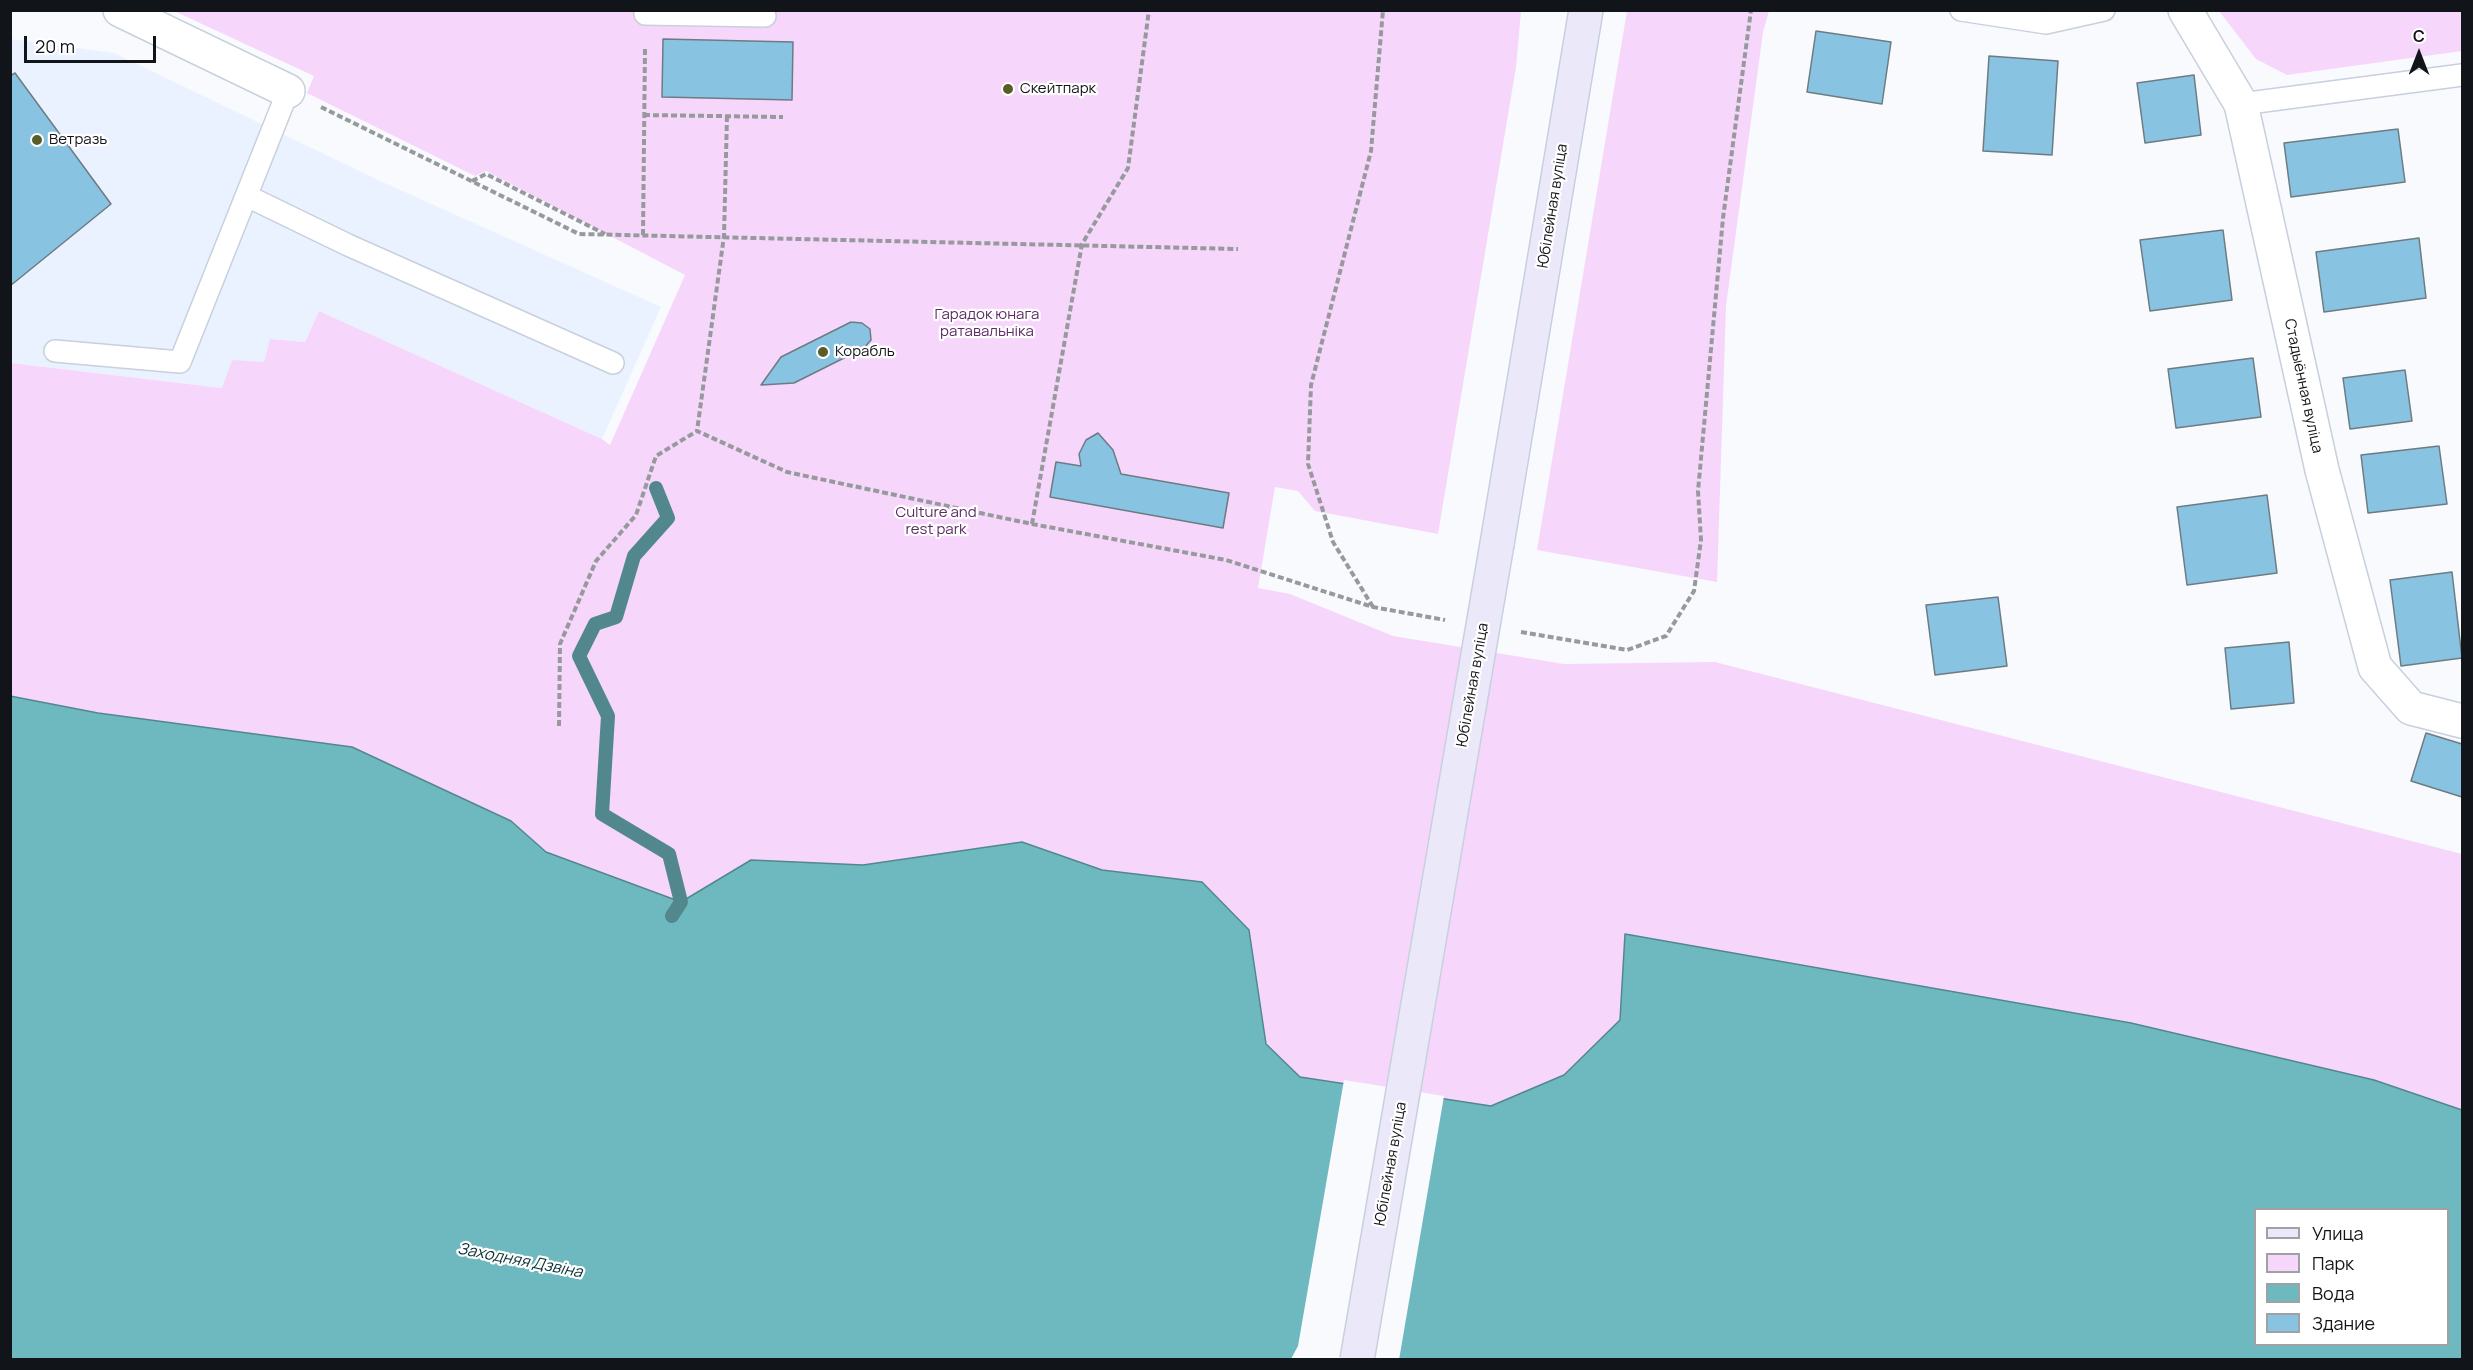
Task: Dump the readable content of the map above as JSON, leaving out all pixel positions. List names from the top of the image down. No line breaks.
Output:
{"streets":{"main road":["Юбілейная вуліца"],"street":["Стадыённая вуліца"]},"water":["Заходняя Дзвіна"],"parks":["Гарадок юнага ратавальніка","Culture and rest park"],"places":["Скейтпарк","Ветразь","Корабль"],"legend":["Улица","Парк","Вода","Здание"],"scale_bar":"20 m","north":"top"}
